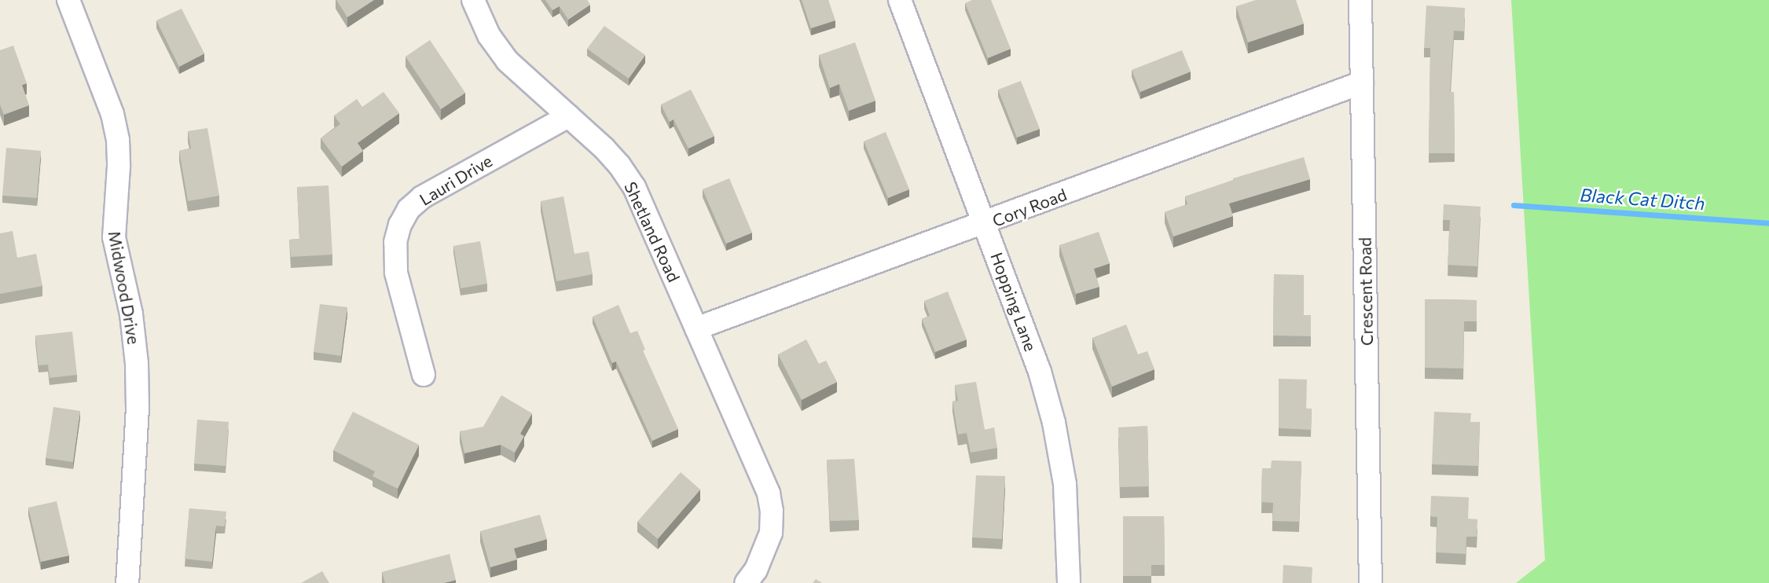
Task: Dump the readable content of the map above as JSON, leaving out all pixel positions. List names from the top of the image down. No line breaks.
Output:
{"streets":{"street":["Lauri Drive","Cory Road","Shetland Road","Midwood Drive","Crescent Road","Hopping Lane"]},"crossings":[["Lauri Drive","Shetland Road"],["Cory Road","Shetland Road"],["Cory Road","Crescent Road"],["Cory Road","Hopping Lane"]],"water":["Black Cat Ditch"]}
